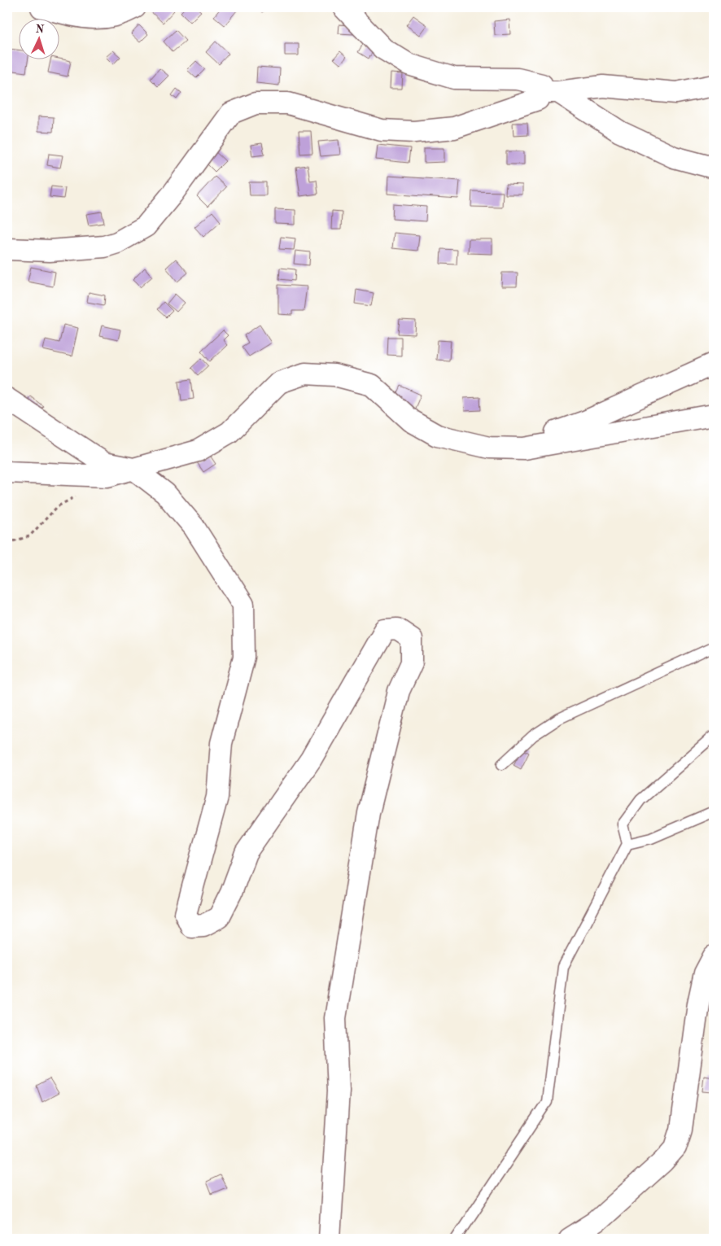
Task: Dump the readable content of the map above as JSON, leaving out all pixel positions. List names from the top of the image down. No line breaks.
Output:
{"north":"top"}
